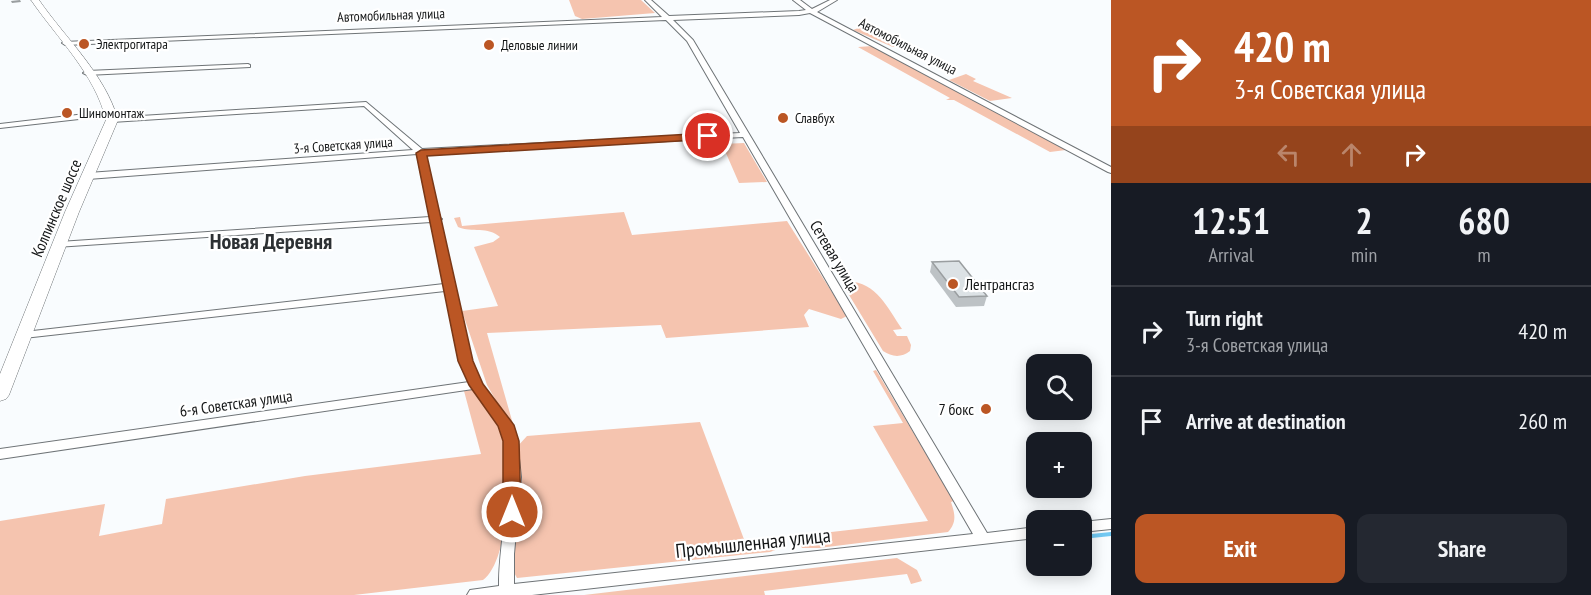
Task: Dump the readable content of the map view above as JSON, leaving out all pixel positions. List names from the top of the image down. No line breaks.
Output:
{"streets":{"main road":["Колпинское шоссе"],"street":["Автомобильная улица","3-я Советская улица","Сетевая улица","6-я Советская улица","Промышленная улица"]},"crossings":[["Автомобильная улица","Сетевая улица"],["3-я Советская улица","Колпинское шоссе"],["3-я Советская улица","Сетевая улица"],["Сетевая улица","Промышленная улица"]],"districts":["Новая Деревня"],"places":["Электрогитара","Деловые линии","Шиномонтаж","Славбух","Лентрансгаз","7 бокс"],"page":{"turn":["420 m","3-я Советская улица"],"eta":["12:51","Arrival","2","min","680","m"],"list":[{"name":"Turn right","note":"3-я Советская улица","value":"420 m"},{"name":"Arrive at destination","value":"260 m"}],"map_buttons":["+","−"],"buttons":["Exit","Share"]}}
